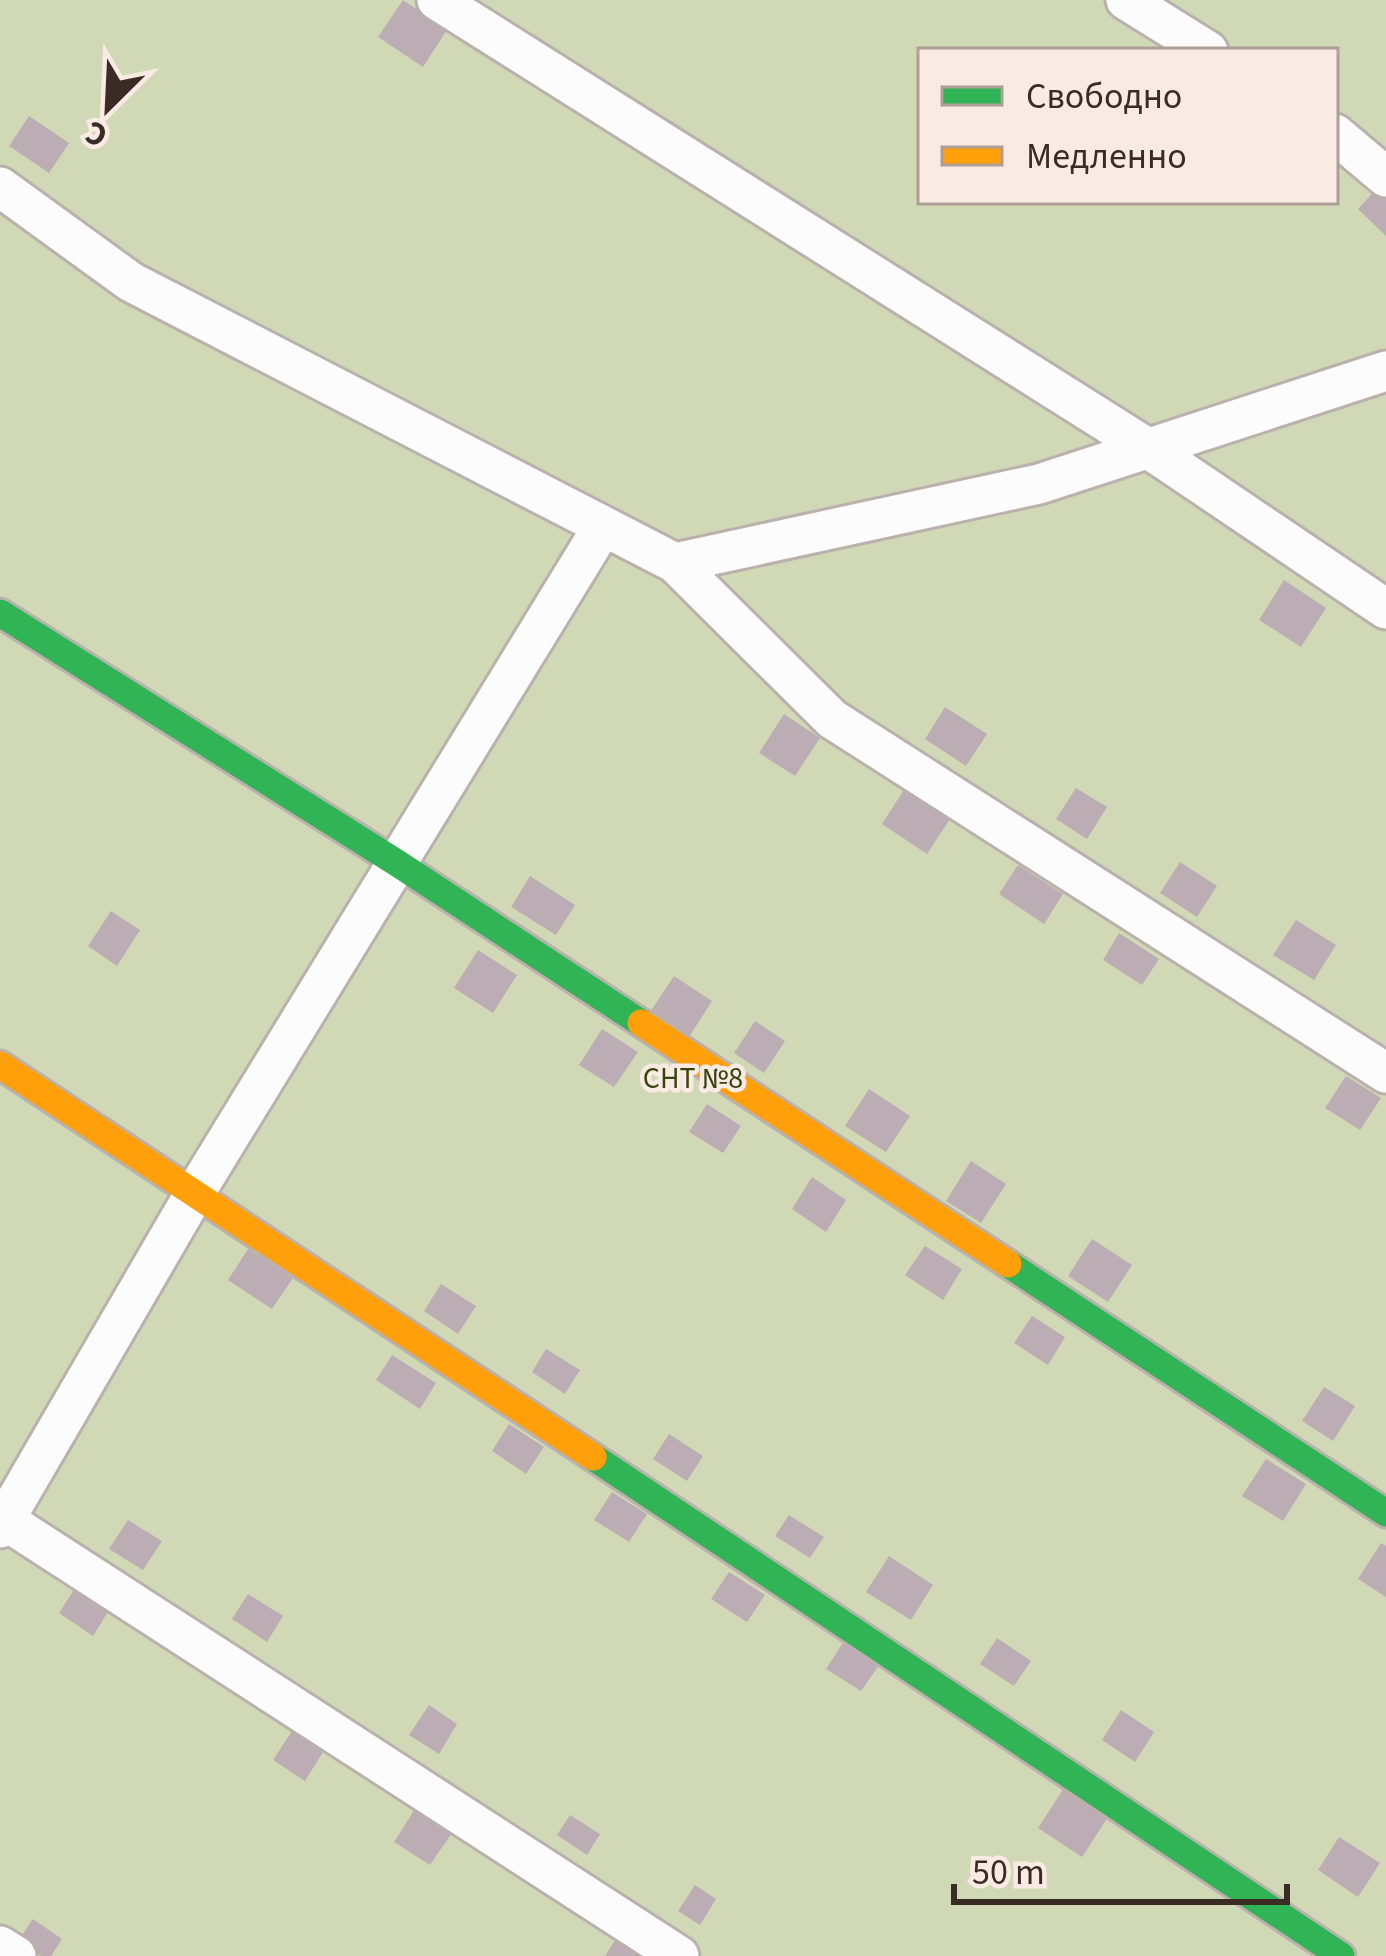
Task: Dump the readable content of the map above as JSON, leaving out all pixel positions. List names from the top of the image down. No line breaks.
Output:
{"parks":["СНТ №8"],"legend":["Свободно","Медленно"],"scale_bar":"50 m","north":"bottom left"}
